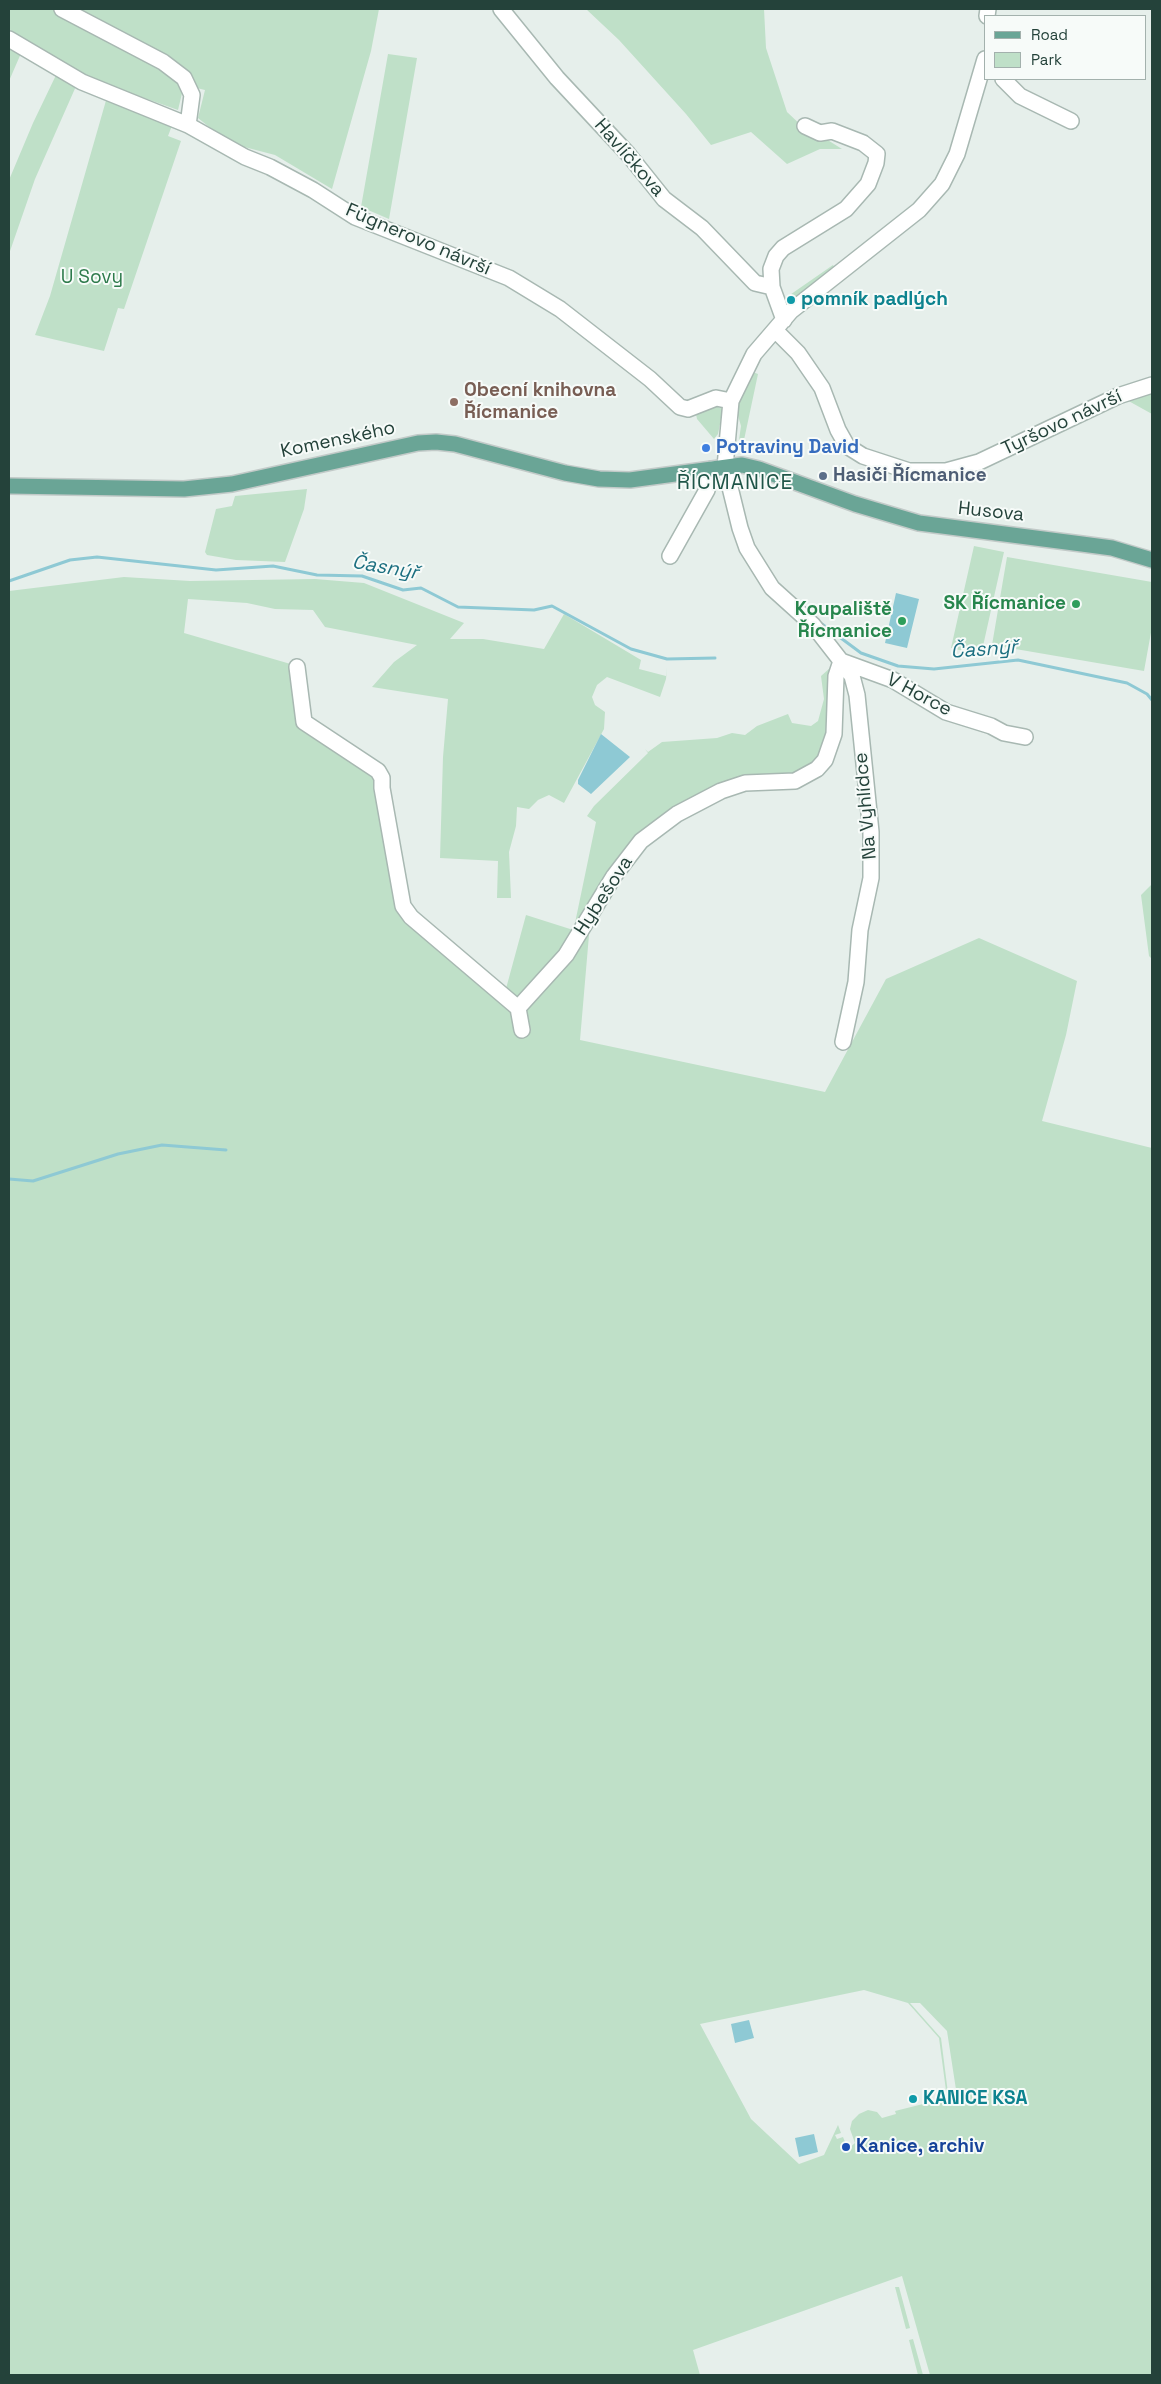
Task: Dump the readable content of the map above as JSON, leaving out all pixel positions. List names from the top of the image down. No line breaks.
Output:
{"streets":{"main road":["Komenského","Husova"],"street":["Havlíčkova","Fügnerovo návrší","Tyršovo návrší","V Horce","Na Vyhlídce","Hybešova"]},"crossings":[["Komenského","Husova"],["Komenského","Na Vyhlídce"],["Husova","Na Vyhlídce"],["V Horce","Na Vyhlídce"],["V Horce","Hybešova"],["Na Vyhlídce","Hybešova"]],"districts":["ŘÍCMANICE"],"water":["Časnýř"],"parks":["U Sovy"],"places":["pomník padlých","Obecní knihovna Řícmanice","Potraviny David","Hasiči Řícmanice","SK Řícmanice","Koupaliště Řícmanice","KANICE KSA","Kanice, archiv"],"legend":["Road","Park"]}
